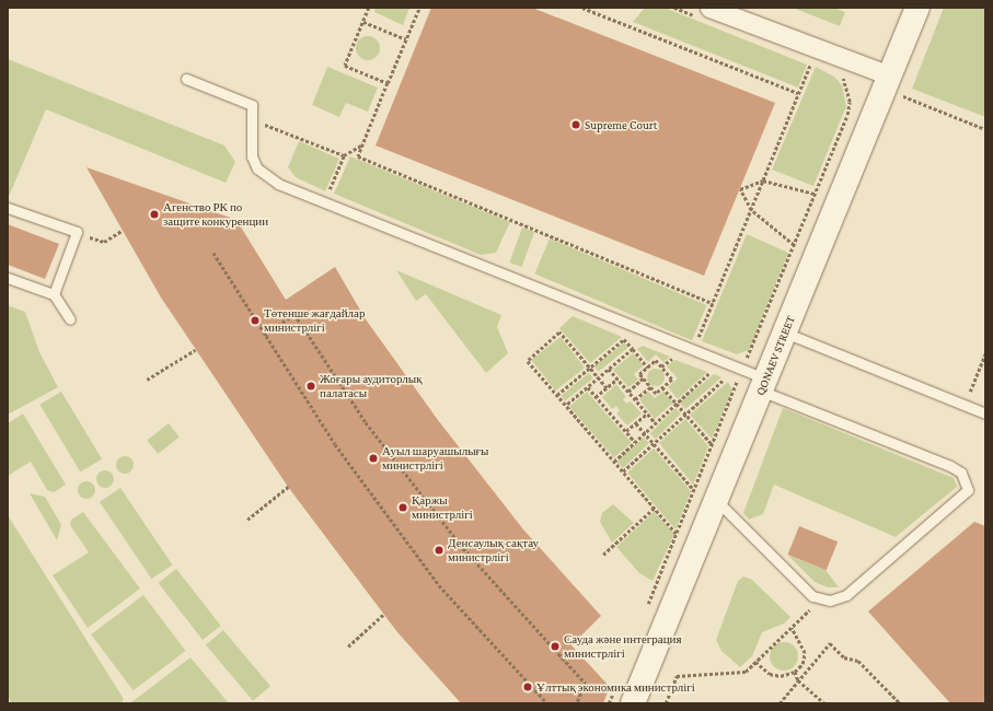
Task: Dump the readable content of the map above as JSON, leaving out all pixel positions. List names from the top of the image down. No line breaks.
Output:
{"streets":{"street":["QONAEV STREET"]},"places":["Supreme Court","Агенство РК по защите конкуренции","Төтенше жағдайлар министрлігі","Жоғары аудиторлық палатасы","Ауыл шаруашылығы министрлігі","Қаржы министрлігі","Денсаулық сақтау министрлігі","Сауда жəне интеграция министрлігі","Ұлттық экономика министрлігі"]}
